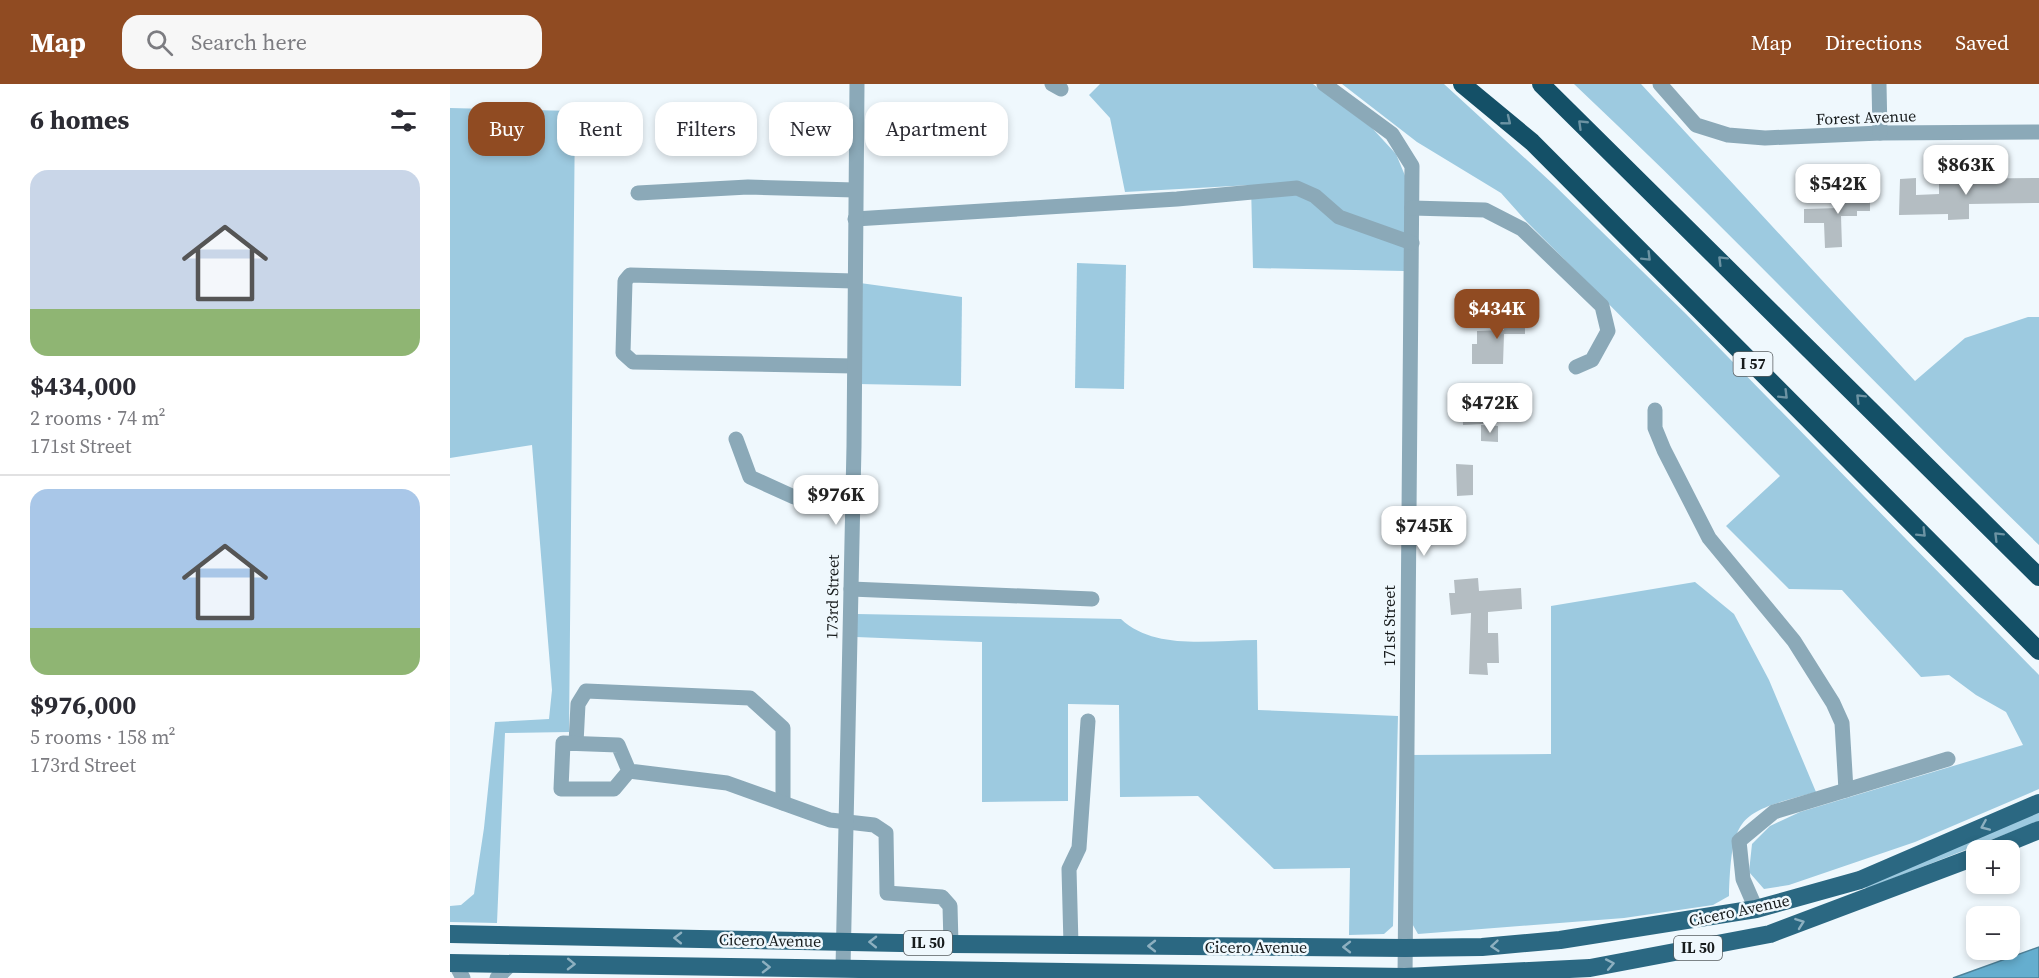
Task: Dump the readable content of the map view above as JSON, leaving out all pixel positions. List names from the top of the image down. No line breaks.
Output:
{"streets":{"highway":["I 57"],"main road":["Cicero Avenue","IL 50"],"street":["Forest Avenue","173rd Street","171st Street"]},"crossings":[["173rd Street","Cicero Avenue"],["171st Street","Cicero Avenue"]],"page":{"header":"Map","search":"Search here","nav":["Map","Directions","Saved"],"heading":"6 homes","chip":["Buy","Rent","Filters","New","Apartment"],"price":["$863K","$542K","$434K","$472K","$976K","$745K"],"list":[{"name":"$434,000","note":"2 rooms · 74 m² · 171st Street"},{"name":"$976,000","note":"5 rooms · 158 m² · 173rd Street"}],"map_buttons":["+","−"]}}
